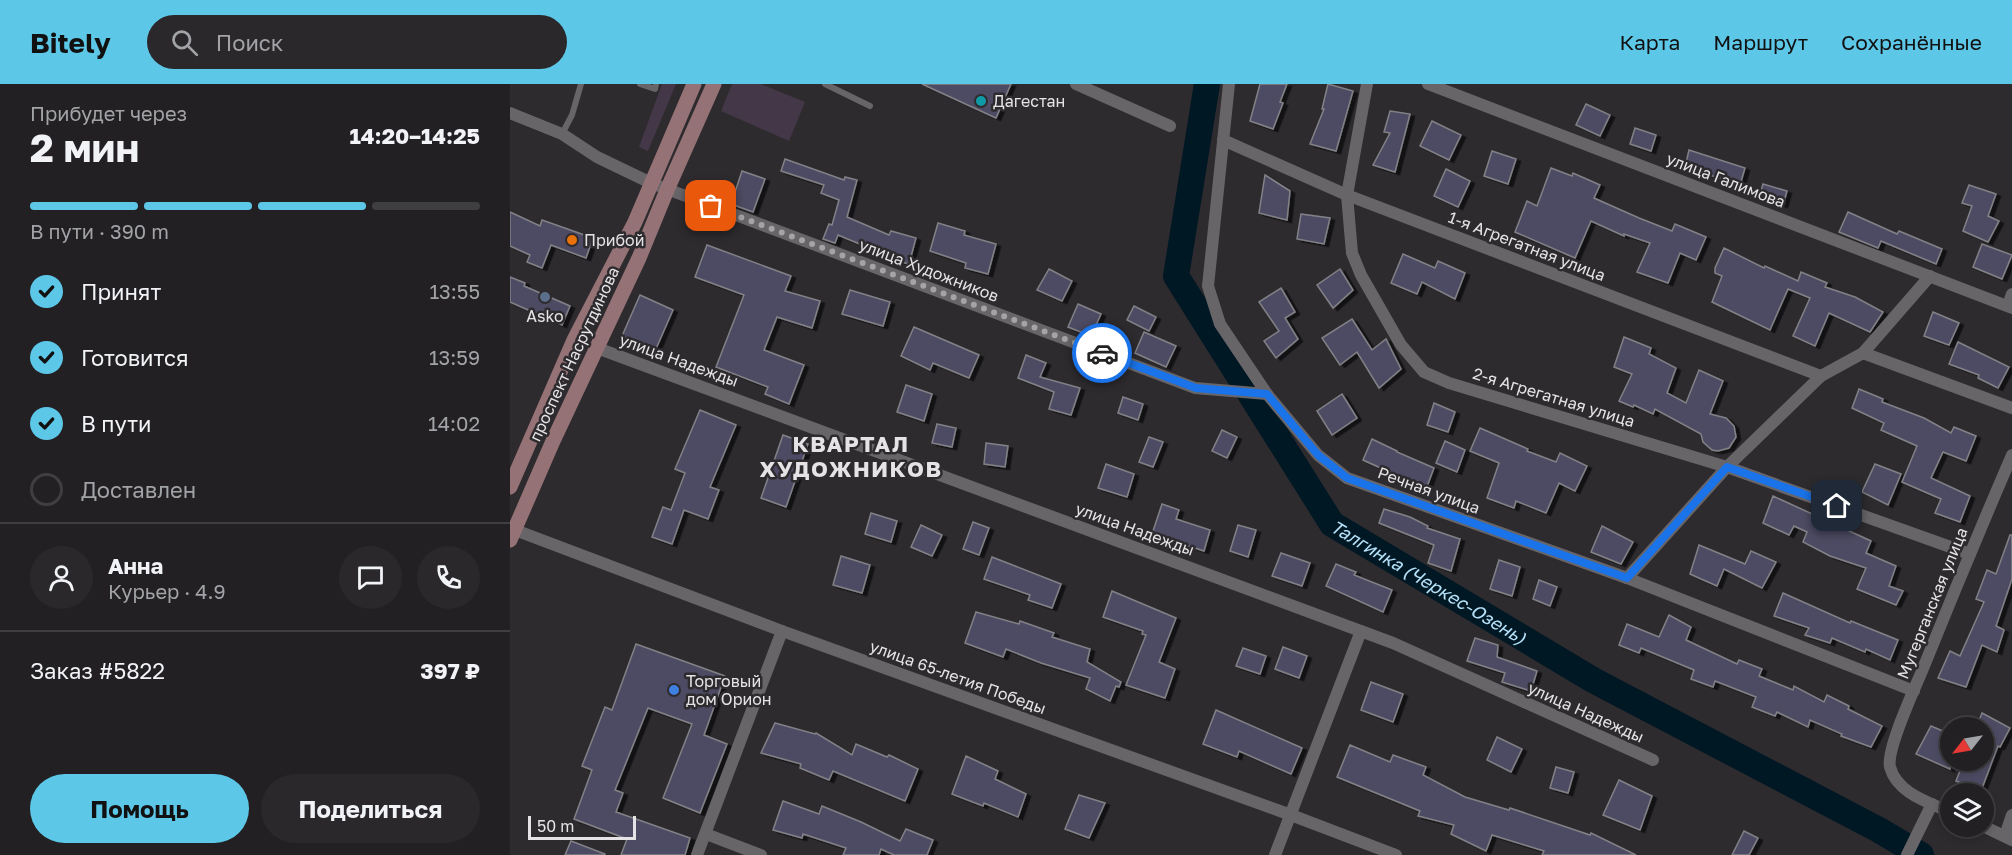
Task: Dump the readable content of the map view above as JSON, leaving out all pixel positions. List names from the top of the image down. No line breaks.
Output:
{"streets":{"main road":["проспект Насрутдинова"],"street":["улица Галимова","1-я Агрегатная улица","улица Художников","улица Надежды","2-я Агрегатная улица","Речная улица","Мугерганская улица","улица 65-летия Победы"]},"crossings":[["1-я Агрегатная улица","2-я Агрегатная улица"],["1-я Агрегатная улица","Речная улица"],["улица Художников","проспект Насрутдинова"],["улица Художников","Речная улица"],["проспект Насрутдинова","улица Надежды"],["проспект Насрутдинова","улица 65-летия Победы"],["2-я Агрегатная улица","Мугерганская улица"],["Речная улица","Мугерганская улица"]],"districts":["КВАРТАЛ ХУДОЖНИКОВ"],"water":["Талгинка (Черкес-Озень)"],"places":["Дагестан","Прибой","Asko","Торговый дом Орион"],"scale_bar":"50 m","north":"bottom left","page":{"header":"Bitely","search":"Поиск","nav":["Карта","Маршрут","Сохранённые"],"heading":["2 мин","Прибудет через","14:20–14:25"],"panel":["Анна","Курьер · 4.9","Заказ #5822","397 ₽"],"bar":"В пути · 390 m","list":[["Принят","13:55"],["Готовится","13:59"],["В пути","14:02"],"Доставлен"],"buttons":["Помощь","Поделиться"],"scale":"50 m"}}
